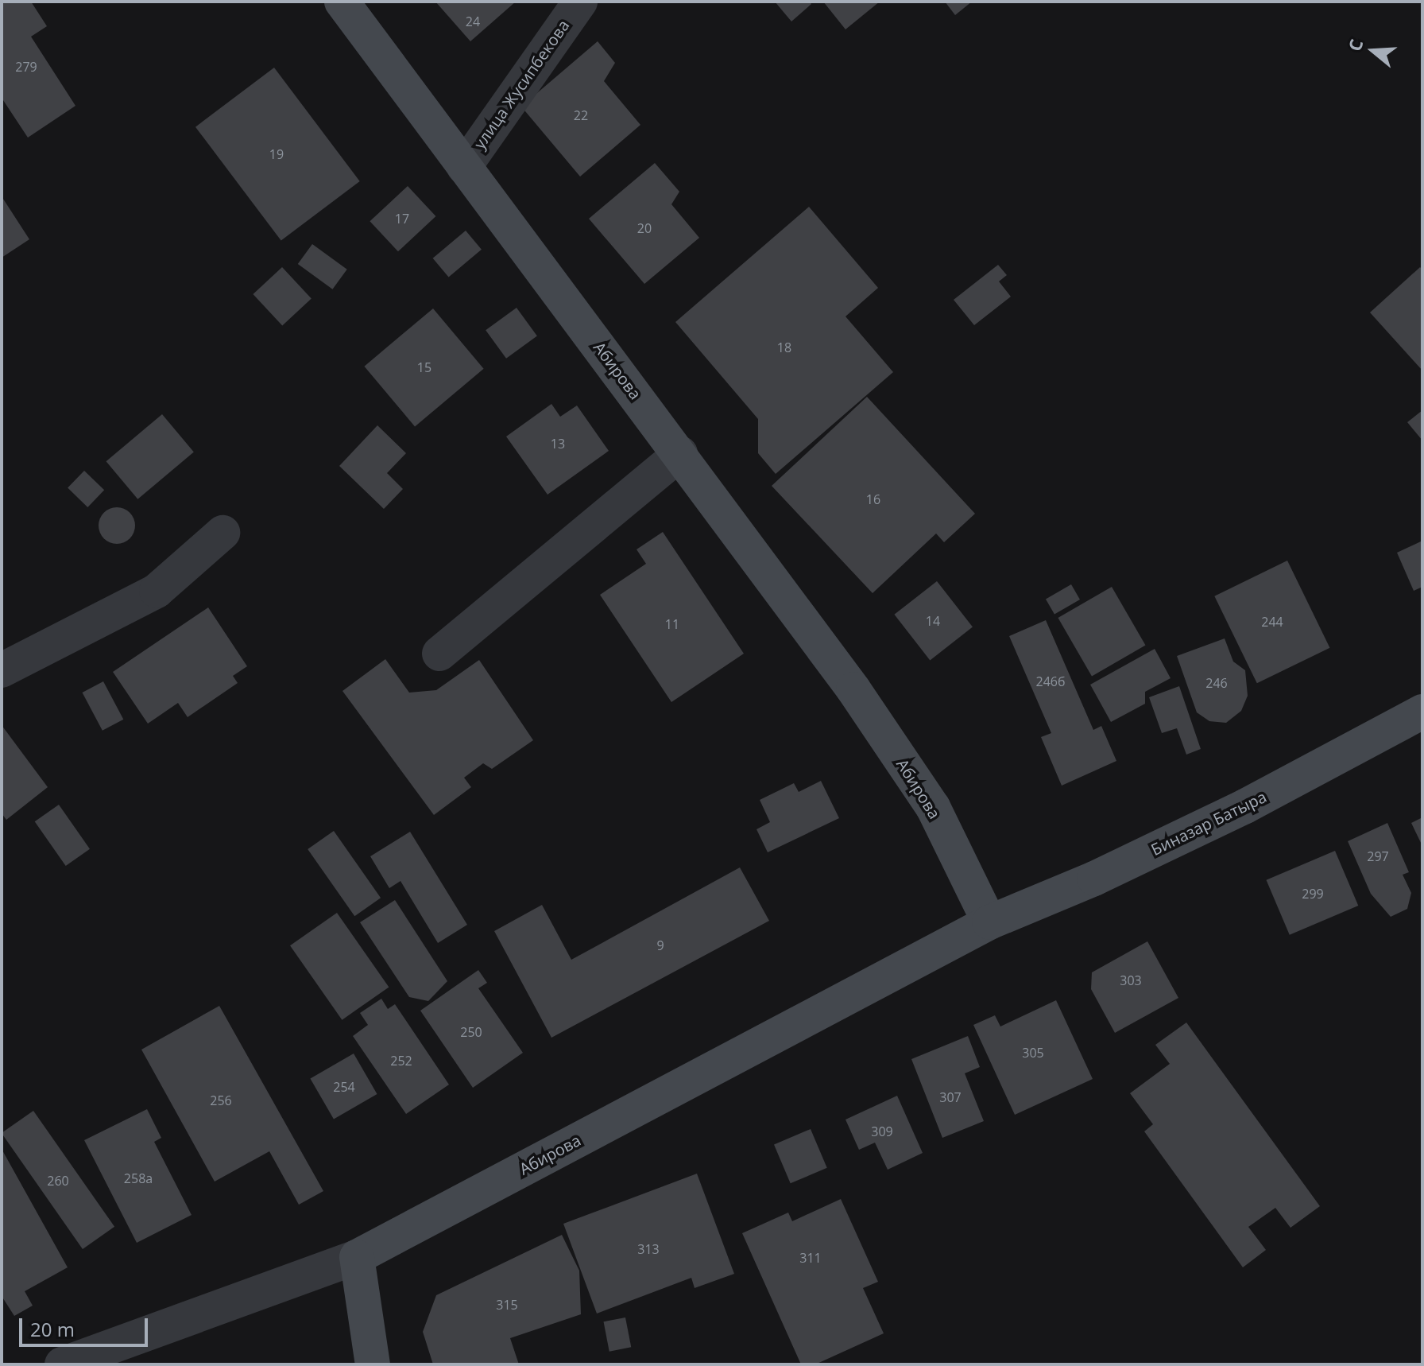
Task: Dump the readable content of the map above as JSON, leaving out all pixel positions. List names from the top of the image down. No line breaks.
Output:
{"streets":{"main road":["Абирова","Биназар Батыра"],"street":["улица Жусипбекова"]},"crossings":[["улица Жусипбекова","Абирова"],["Абирова","Биназар Батыра"]],"house_numbers":["24","279","22","19","17","20","18","15","13","16","14","244","11","246б","246","297","299","9","303","250","305","252","254","307","256","309","258а","260","313","311","315"],"scale_bar":"20 m","north":"left"}
